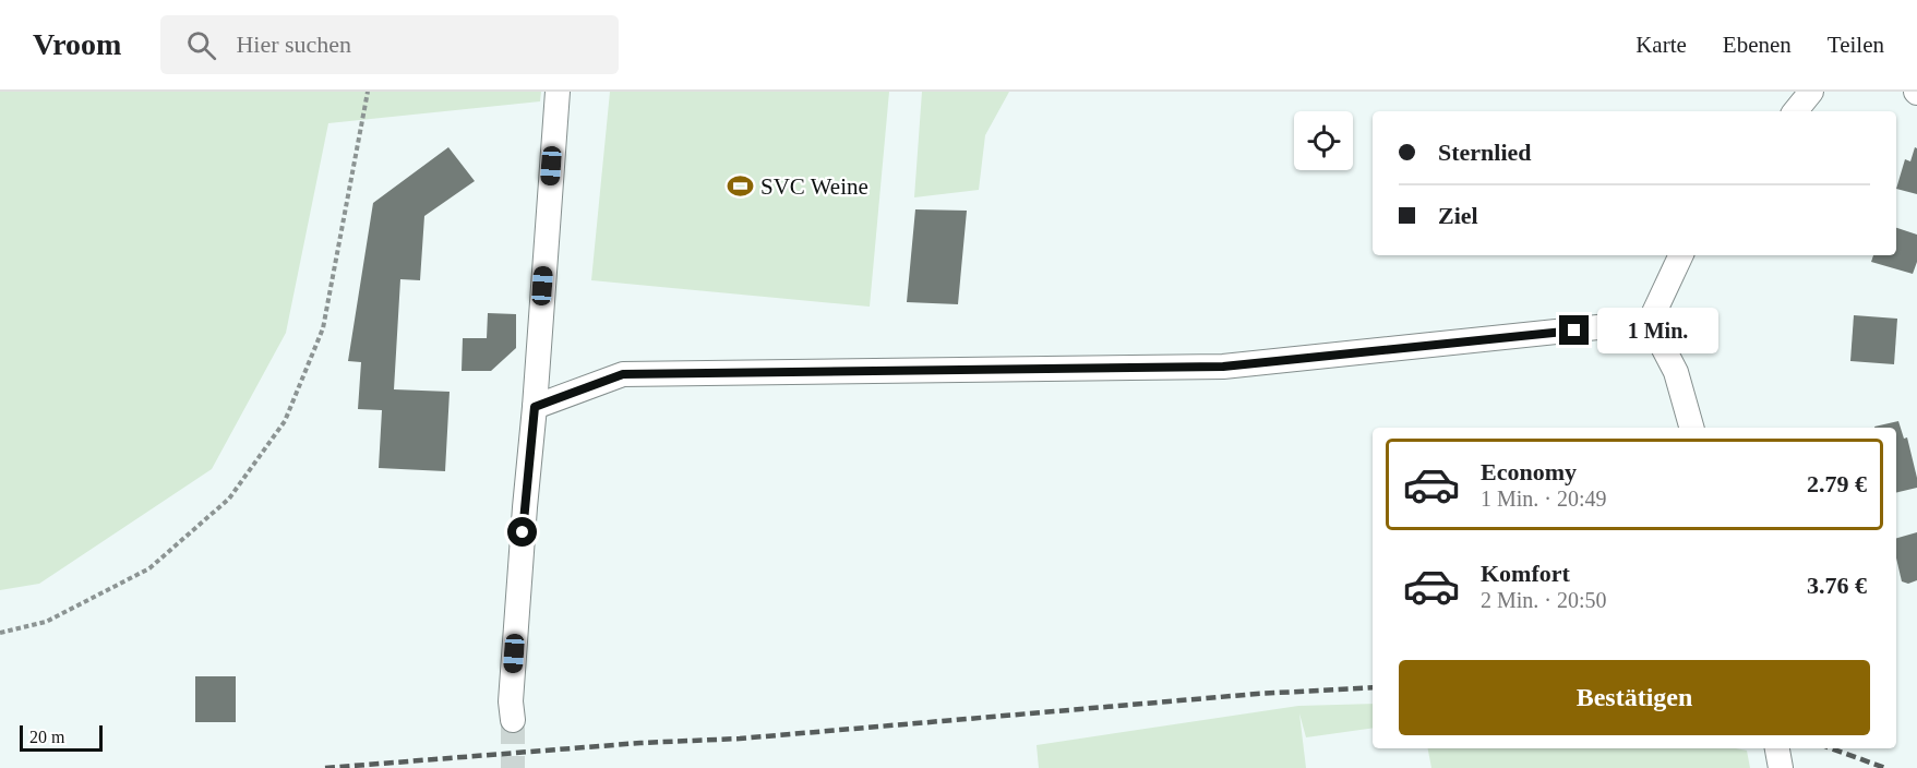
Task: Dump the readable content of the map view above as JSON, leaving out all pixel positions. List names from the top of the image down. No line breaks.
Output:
{"places":{"sports":["SVC Weine"]},"scale_bar":"20 m","page":{"header":"Vroom","search":"Hier suchen","nav":["Karte","Ebenen","Teilen"],"banner":["Sternlied","Ziel"],"bubble":"1 Min.","list":[{"name":"Economy","note":"1 Min. · 20:49","value":"2.79 €"},{"name":"Komfort","note":"2 Min. · 20:50","value":"3.76 €"}],"buttons":"Bestätigen","scale":"20 m"}}
